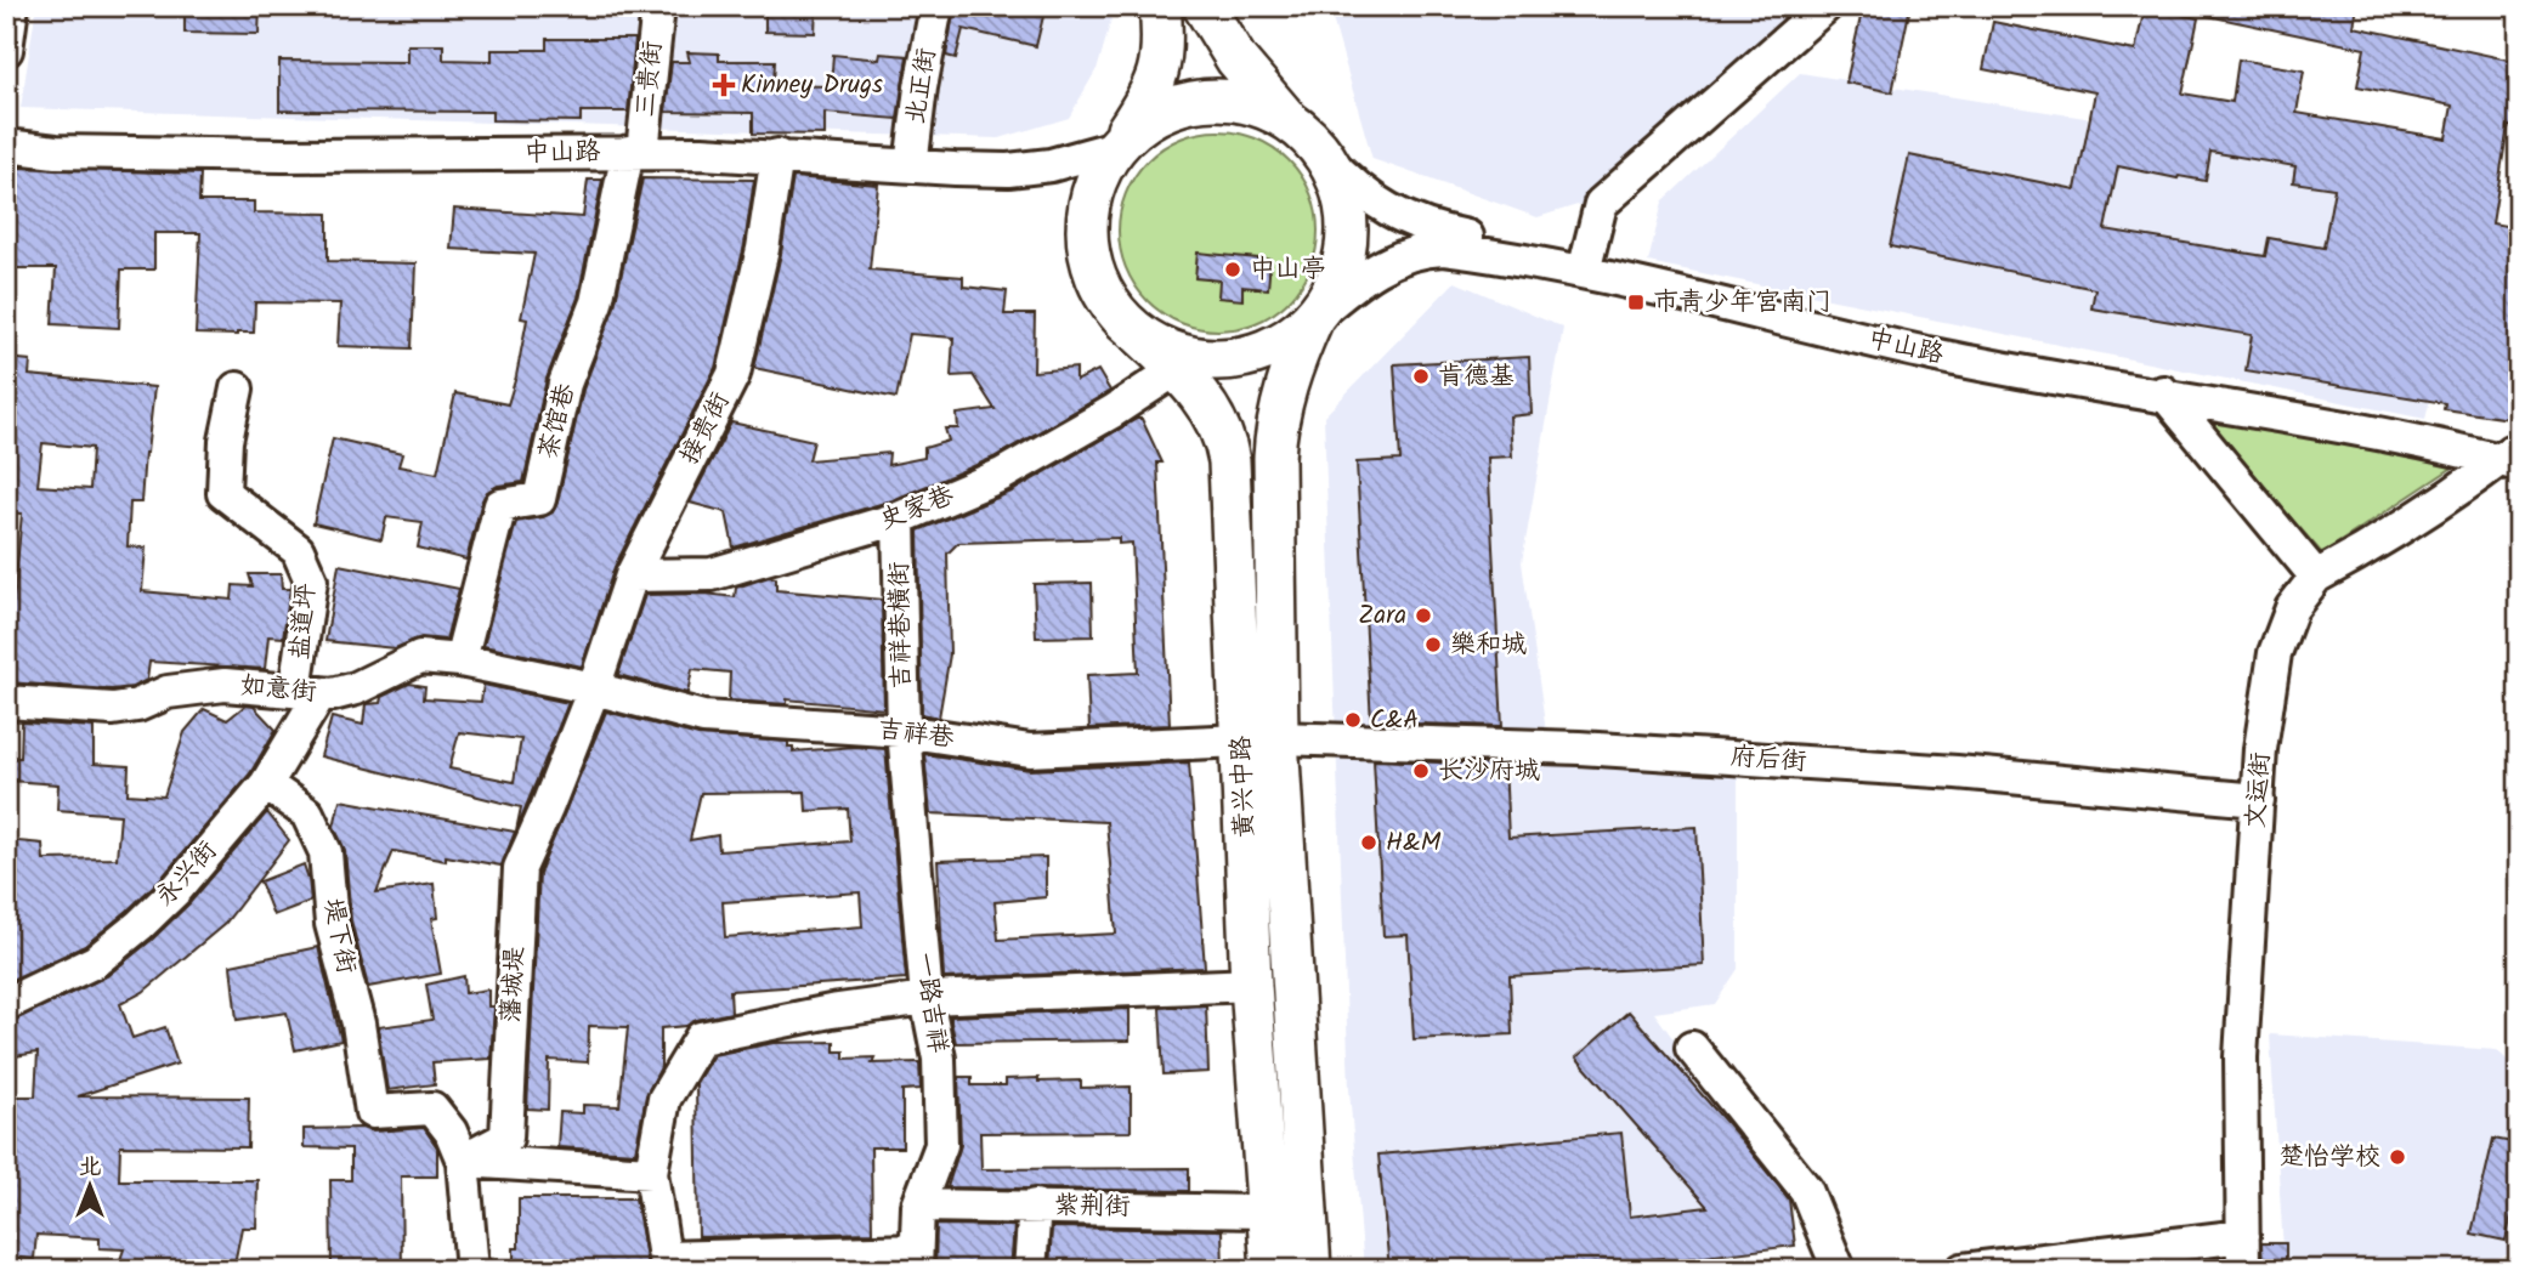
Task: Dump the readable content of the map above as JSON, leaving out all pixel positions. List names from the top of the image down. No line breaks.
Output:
{"streets":{"main road":["黄兴中路"],"street":["三贵街","北正街","中山路","茶馆巷","接贵街","史家巷","盐道坪","吉祥巷横街","如意街","吉祥巷","府后街","文运街","永兴街","堤下街","藩城堤","一路吉祥","紫荆街"]},"crossings":[["三贵街","中山路"],["三贵街","茶馆巷"],["北正街","中山路"],["中山路","茶馆巷"],["中山路","接贵街"],["中山路","黄兴中路"],["茶馆巷","如意街"],["接贵街","史家巷"],["接贵街","如意街"],["接贵街","吉祥巷"],["接贵街","藩城堤"],["史家巷","吉祥巷横街"],["史家巷","黄兴中路"],["盐道坪","如意街"],["盐道坪","永兴街"],["吉祥巷横街","吉祥巷"],["吉祥巷横街","一路吉祥"],["如意街","吉祥巷"],["如意街","永兴街"],["如意街","藩城堤"],["吉祥巷","府后街"],["吉祥巷","黄兴中路"],["吉祥巷","藩城堤"],["吉祥巷","一路吉祥"],["府后街","黄兴中路"],["府后街","文运街"],["黄兴中路","紫荆街"],["永兴街","堤下街"],["堤下街","藩城堤"],["一路吉祥","紫荆街"]],"places":{"health":["Kinney Drugs"],"other":["中山亭","肯德基","Zara","樂和城","C&A","长沙府城","H&M","楚怡学校"],"transit":["市青少年宫南门"]},"north":"top"}
